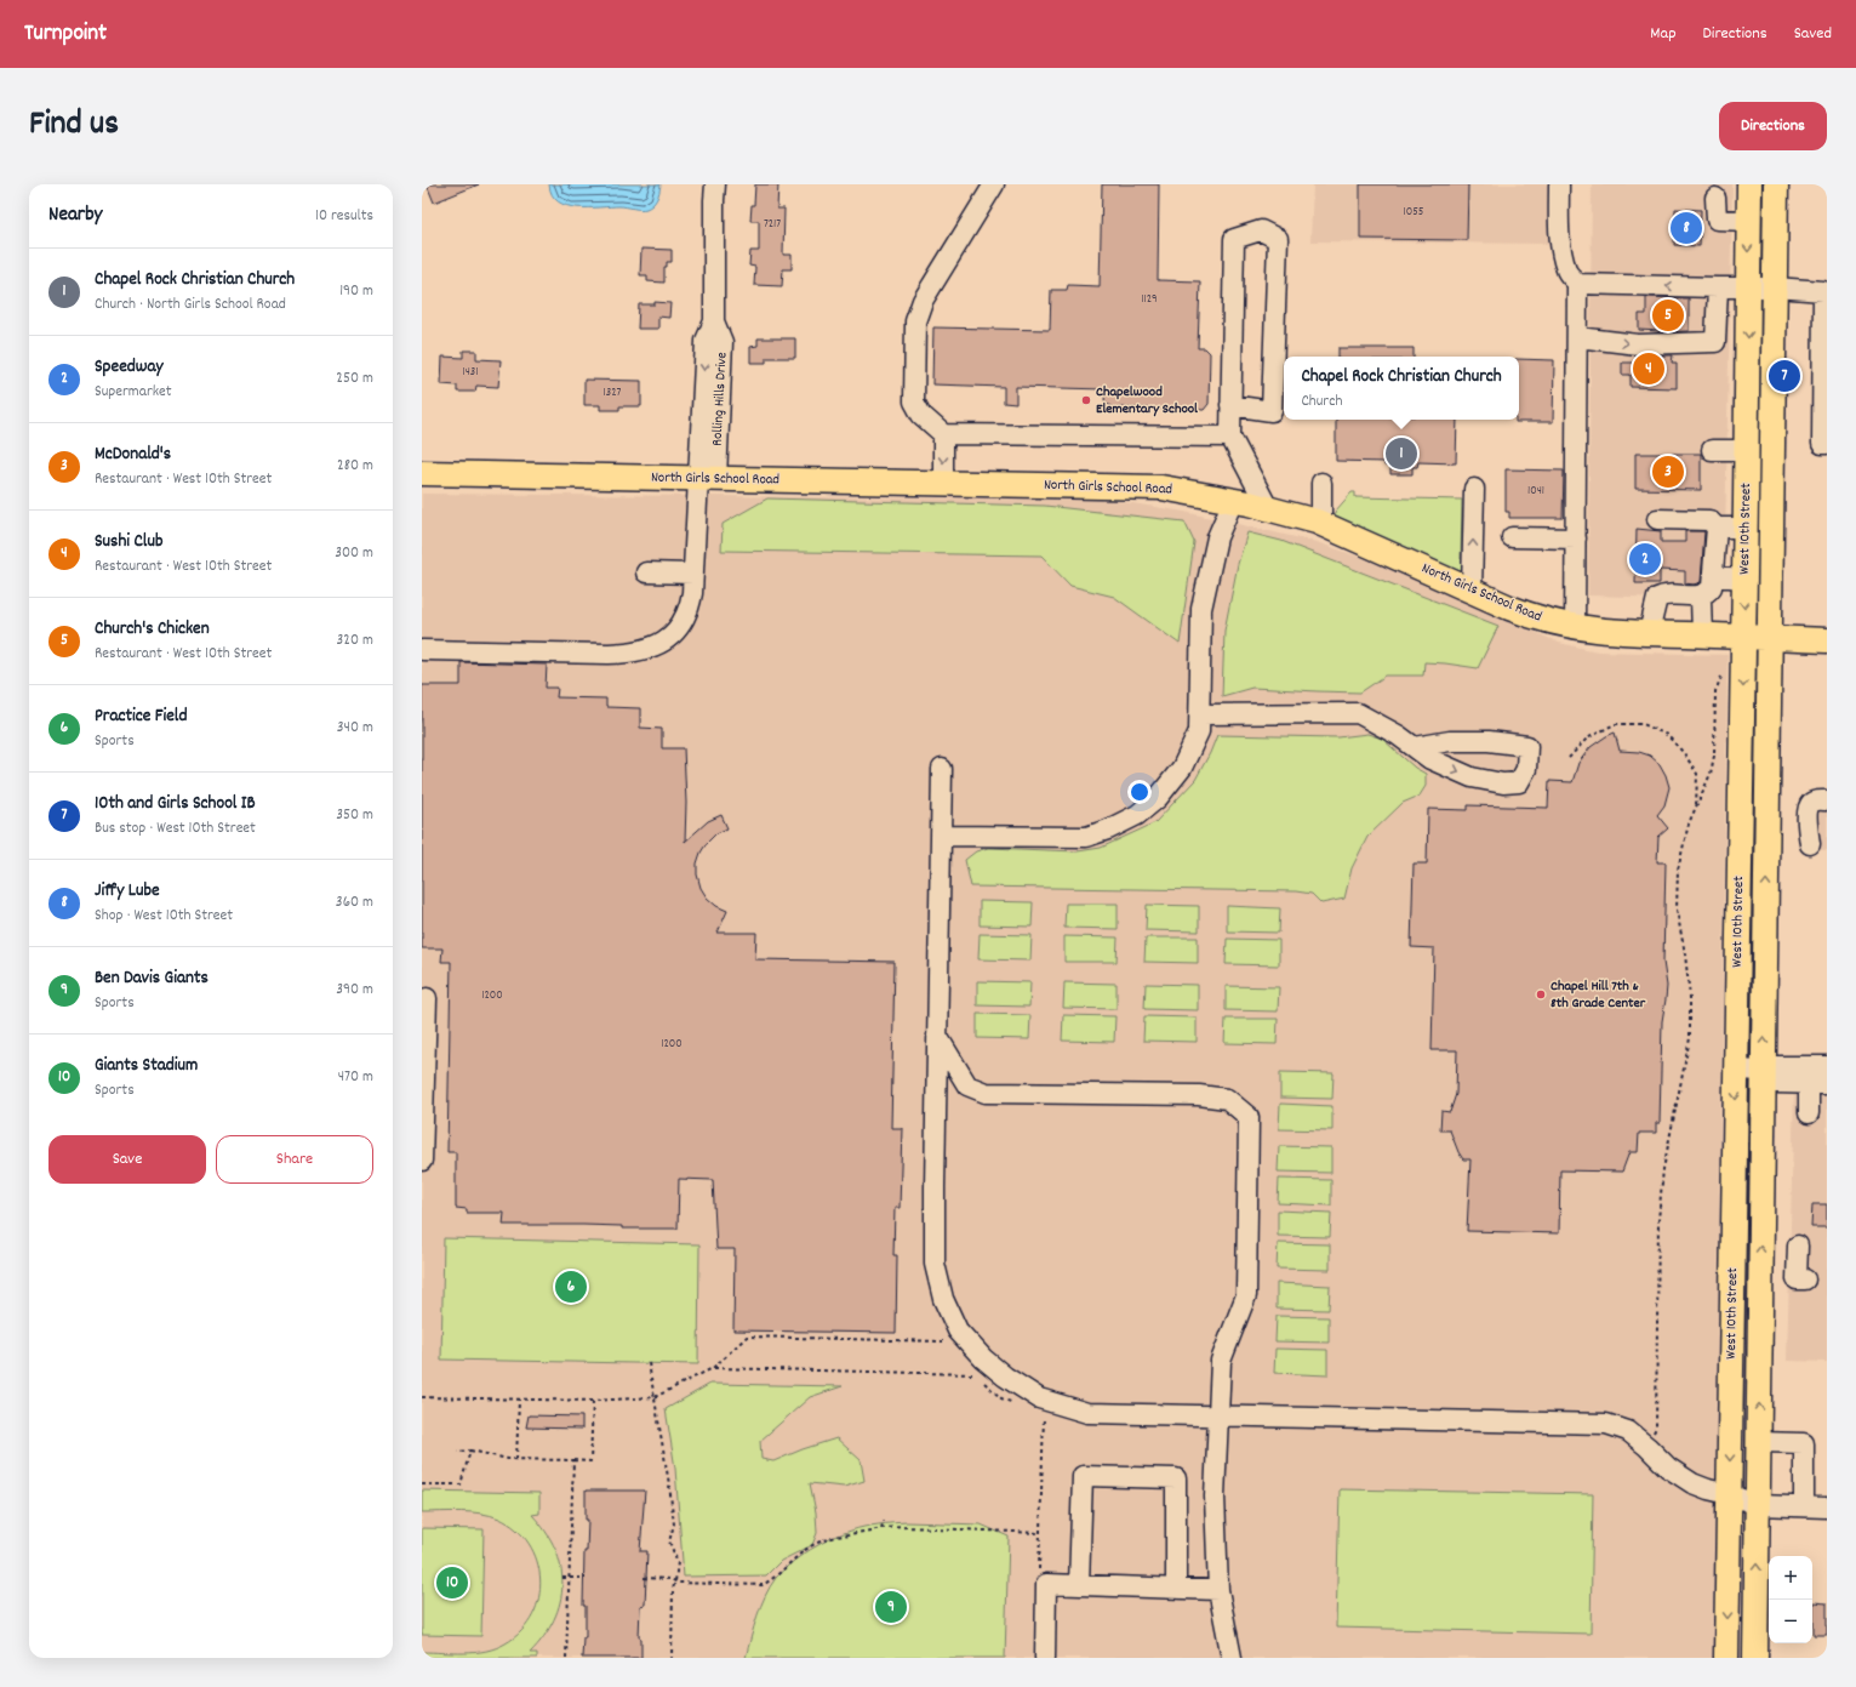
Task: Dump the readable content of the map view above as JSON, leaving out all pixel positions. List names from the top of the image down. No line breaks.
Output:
{"streets":{"main road":["North Girls School Road","West 10th Street"],"street":["Rolling Hills Drive"]},"crossings":[["Rolling Hills Drive","North Girls School Road"],["North Girls School Road","West 10th Street"]],"places":["Chapelwood Elementary School","Chapel Hill 7th & 8th Grade Center"],"house_numbers":["1055","7217","1129","1431","1327","1041","1200","1200"],"page":{"header":"Turnpoint","nav":["Map","Directions","Saved"],"title":"Find us","buttons":["Directions",["Save","Share"]],"heading":["Nearby","10 results"],"pins":["8","5","4","7","1","3","2","6","10","9"],"list":[{"mark":"1","name":"Chapel Rock Christian Church","note":"Church · North Girls School Road","value":"190 m"},{"mark":"2","name":"Speedway","note":"Supermarket","value":"250 m"},{"mark":"3","name":"McDonald's","note":"Restaurant · West 10th Street","value":"280 m"},{"mark":"4","name":"Sushi Club","note":"Restaurant · West 10th Street","value":"300 m"},{"mark":"5","name":"Church's Chicken","note":"Restaurant · West 10th Street","value":"320 m"},{"mark":"6","name":"Practice Field","note":"Sports","value":"340 m"},{"mark":"7","name":"10th and Girls School IB","note":"Bus stop · West 10th Street","value":"350 m"},{"mark":"8","name":"Jiffy Lube","note":"Shop · West 10th Street","value":"360 m"},{"mark":"9","name":"Ben Davis Giants","note":"Sports","value":"390 m"},{"mark":"10","name":"Giants Stadium","note":"Sports","value":"470 m"}],"popup":["Chapel Rock Christian Church","Church"],"map_buttons":["+","−"]}}
